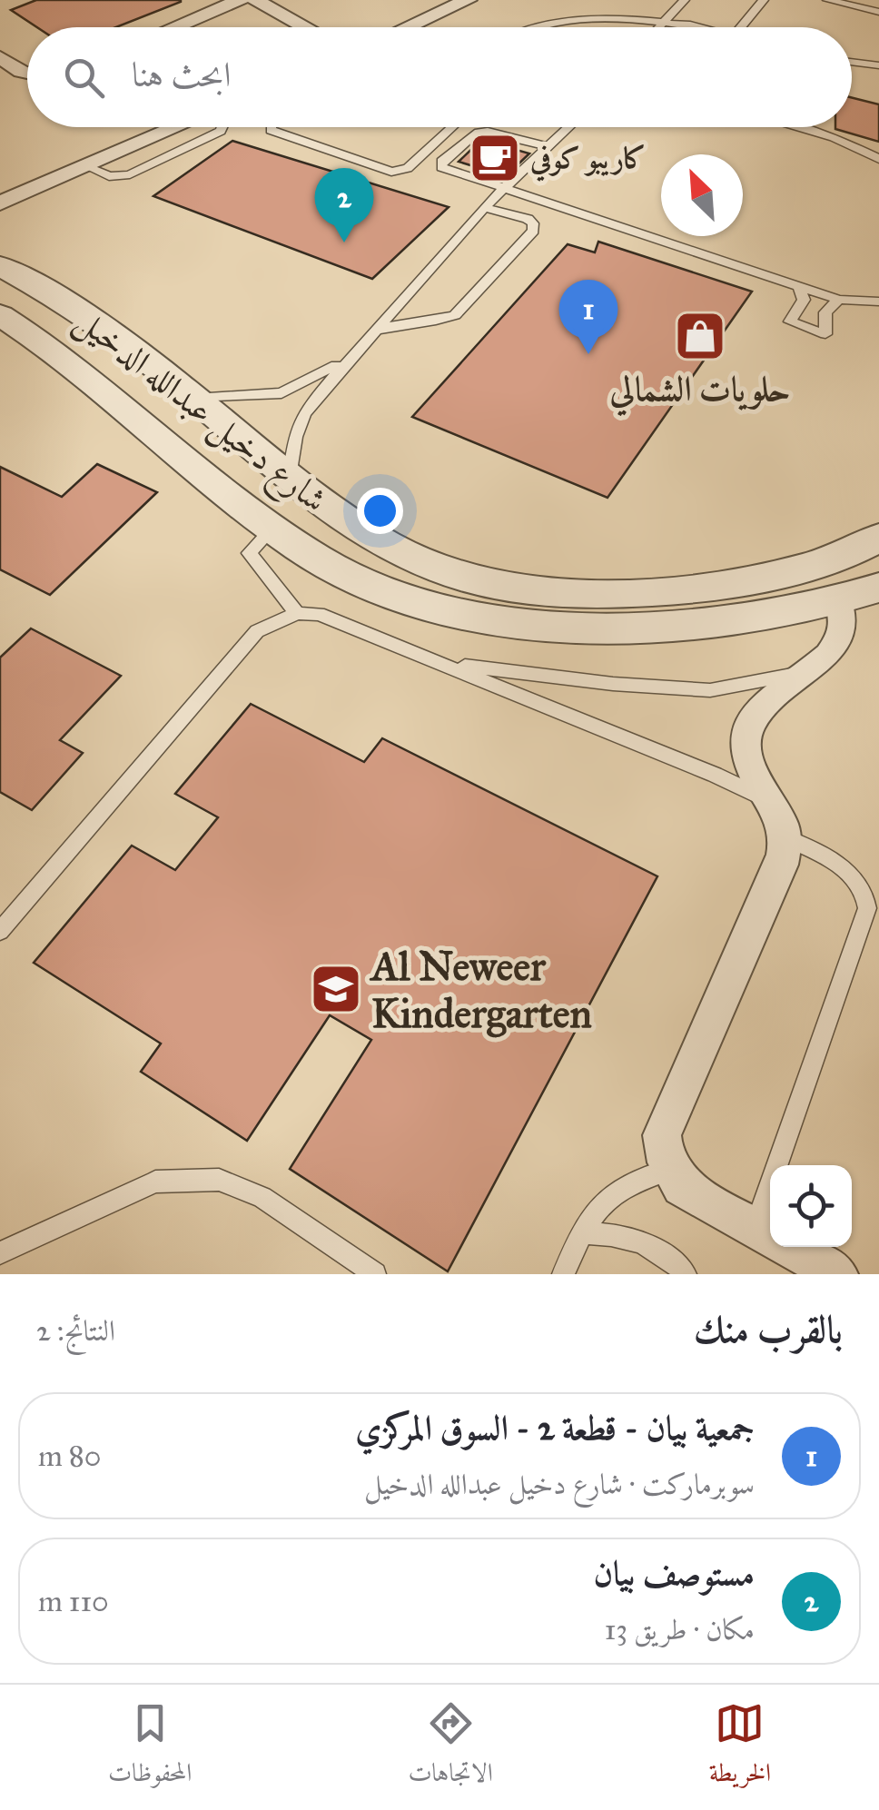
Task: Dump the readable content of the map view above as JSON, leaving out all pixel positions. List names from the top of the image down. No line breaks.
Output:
{"streets":{"street":["شارع دخيل عبدالله الدخيل"]},"places":{"cafe":["كاريبو كوفي"],"shop":["حلويات الشمالي"],"school or university":["Al Neweer Kindergarten"]},"north":"top left","page":{"search":"ابحث هنا","pins":["2","1"],"heading":["بالقرب منك","النتائج: 2"],"list":[{"mark":"1","name":"جمعية بيان - قطعة 2 - السوق المركزي","note":"سوبرماركت · شارع دخيل عبدالله الدخيل","value":"80 m"},{"mark":"2","name":"مستوصف بيان","note":"مكان · طريق 13","value":"110 m"}],"nav":["الخريطة","الاتجاهات","المحفوظات"]}}
